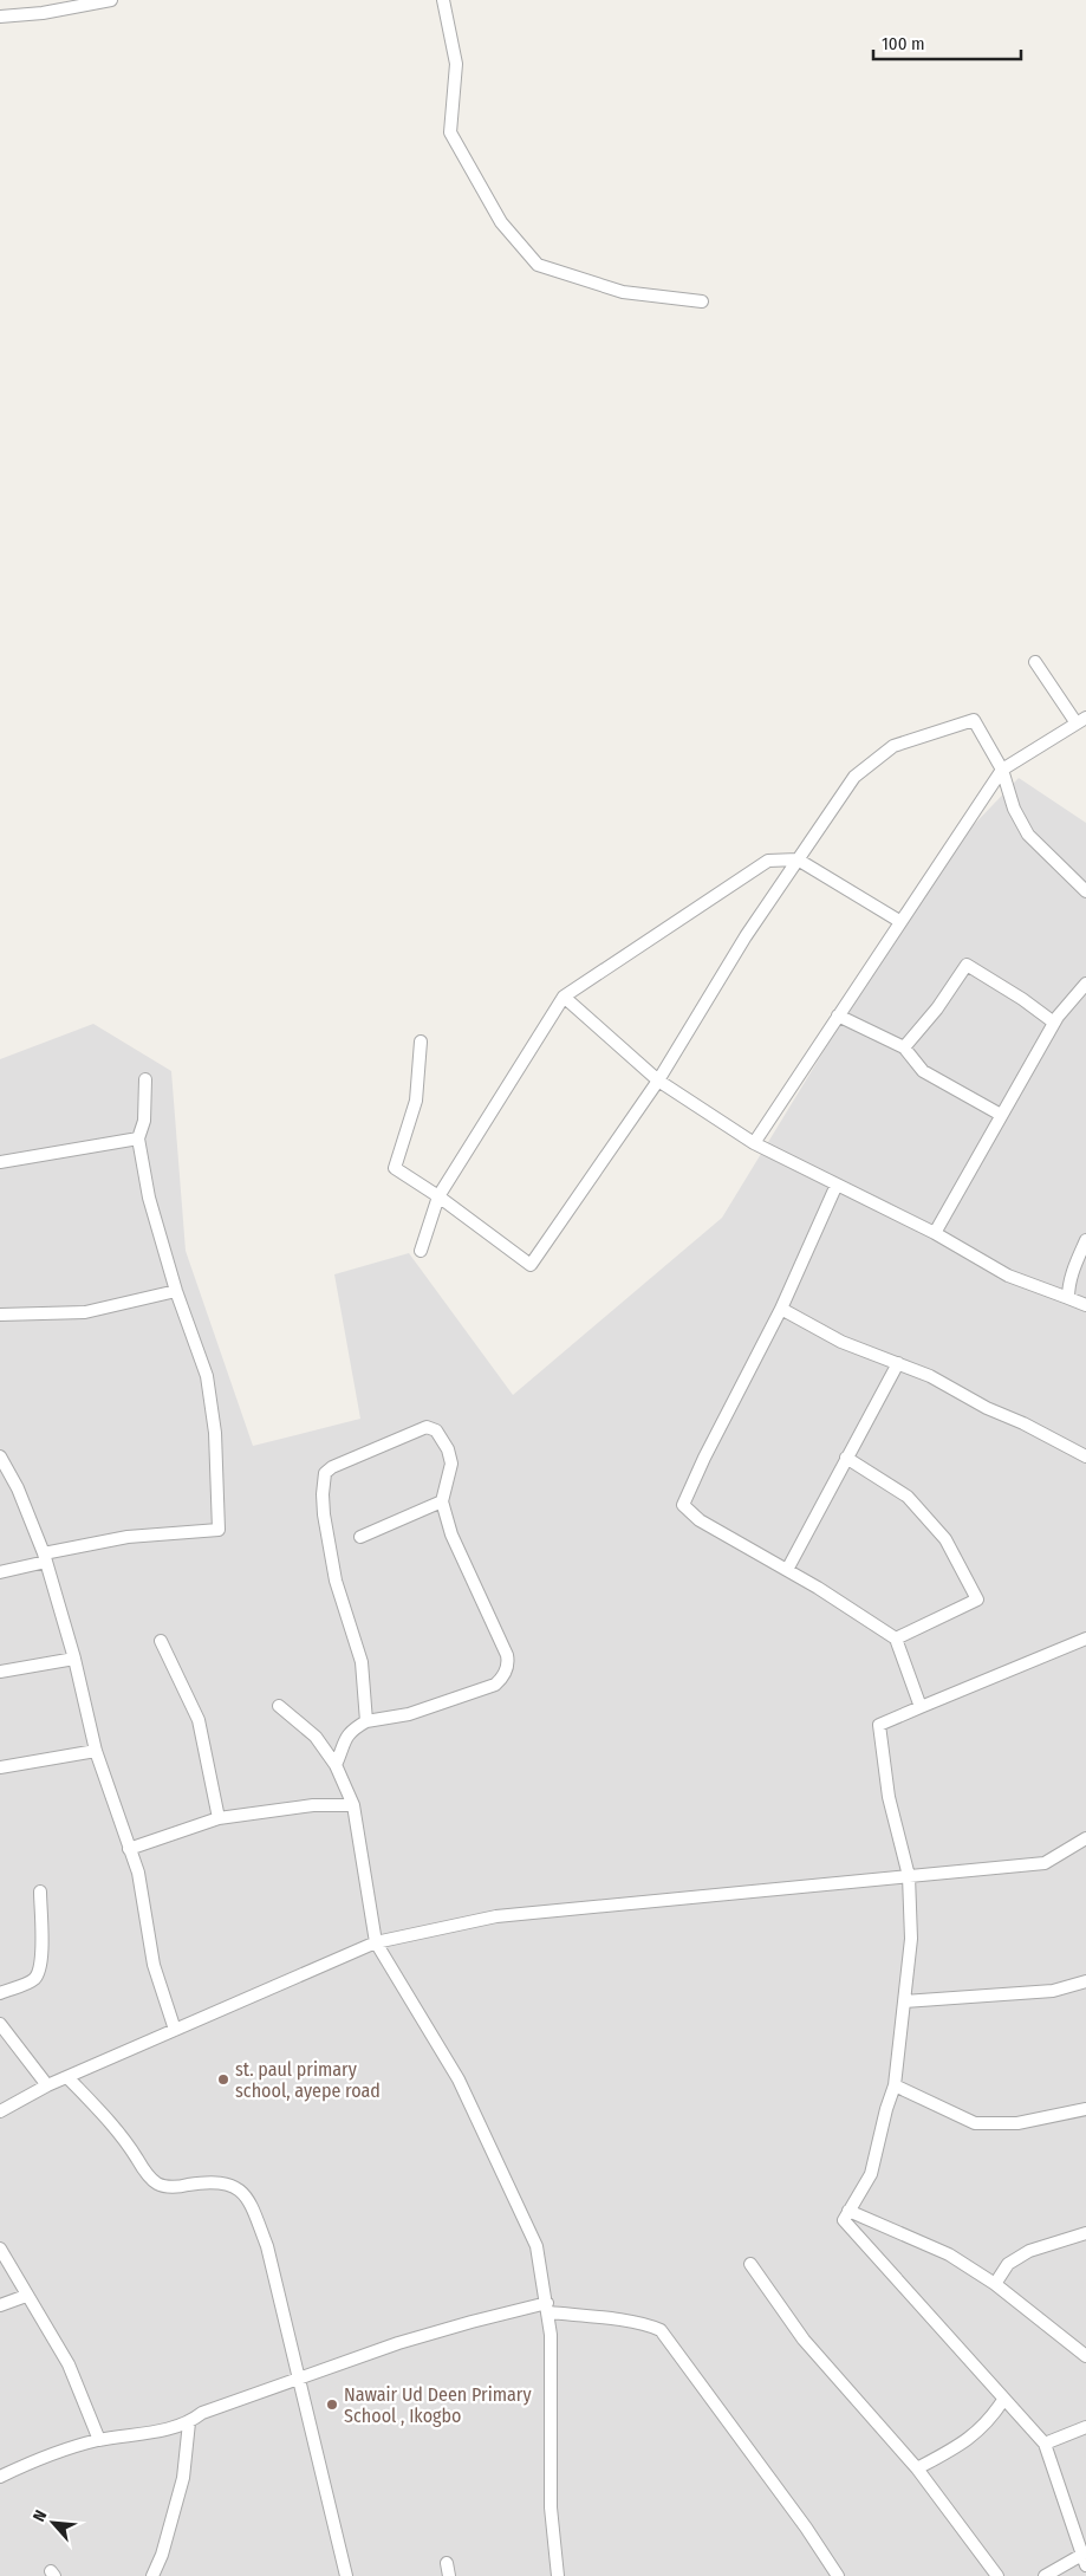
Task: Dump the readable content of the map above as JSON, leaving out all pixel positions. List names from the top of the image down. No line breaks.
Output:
{"places":["st. paul primary school, ayepe road","Nawair Ud Deen Primary School , Ikogbo"],"scale_bar":"100 m","north":"top left"}
